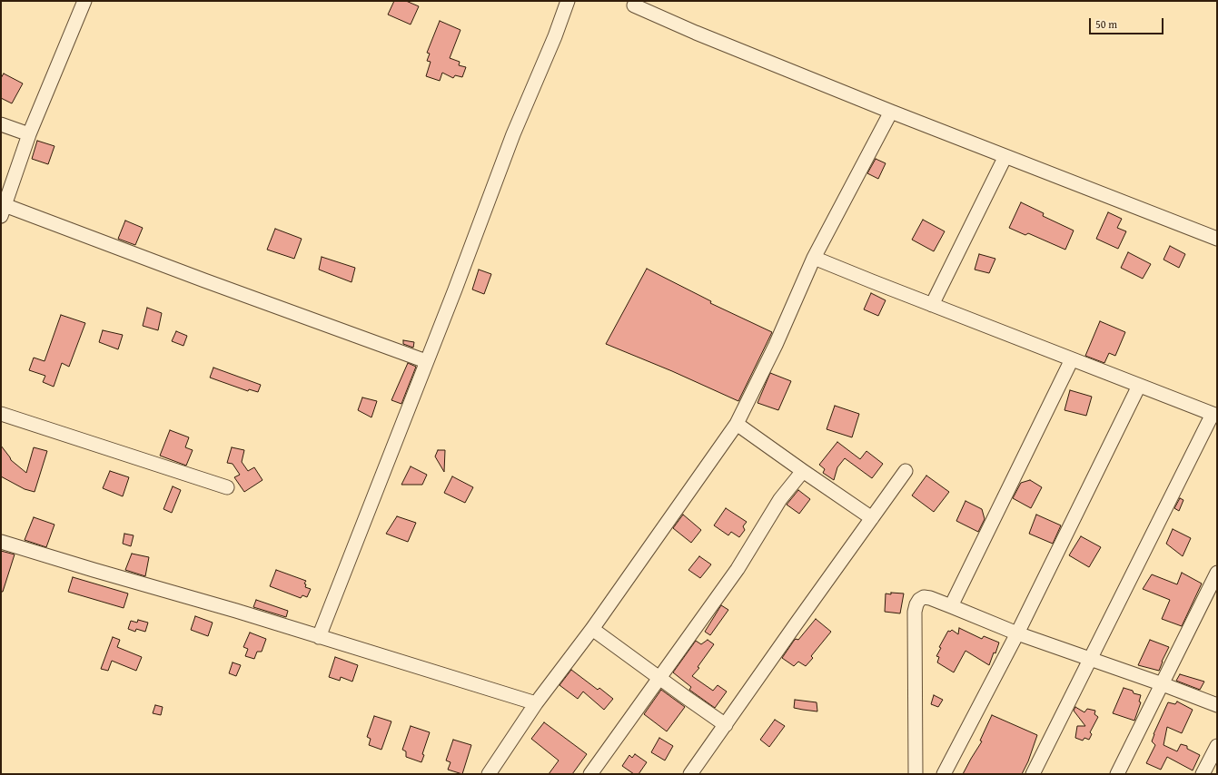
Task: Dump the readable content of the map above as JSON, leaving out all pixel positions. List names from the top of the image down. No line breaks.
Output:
{"scale_bar":"50 m"}
